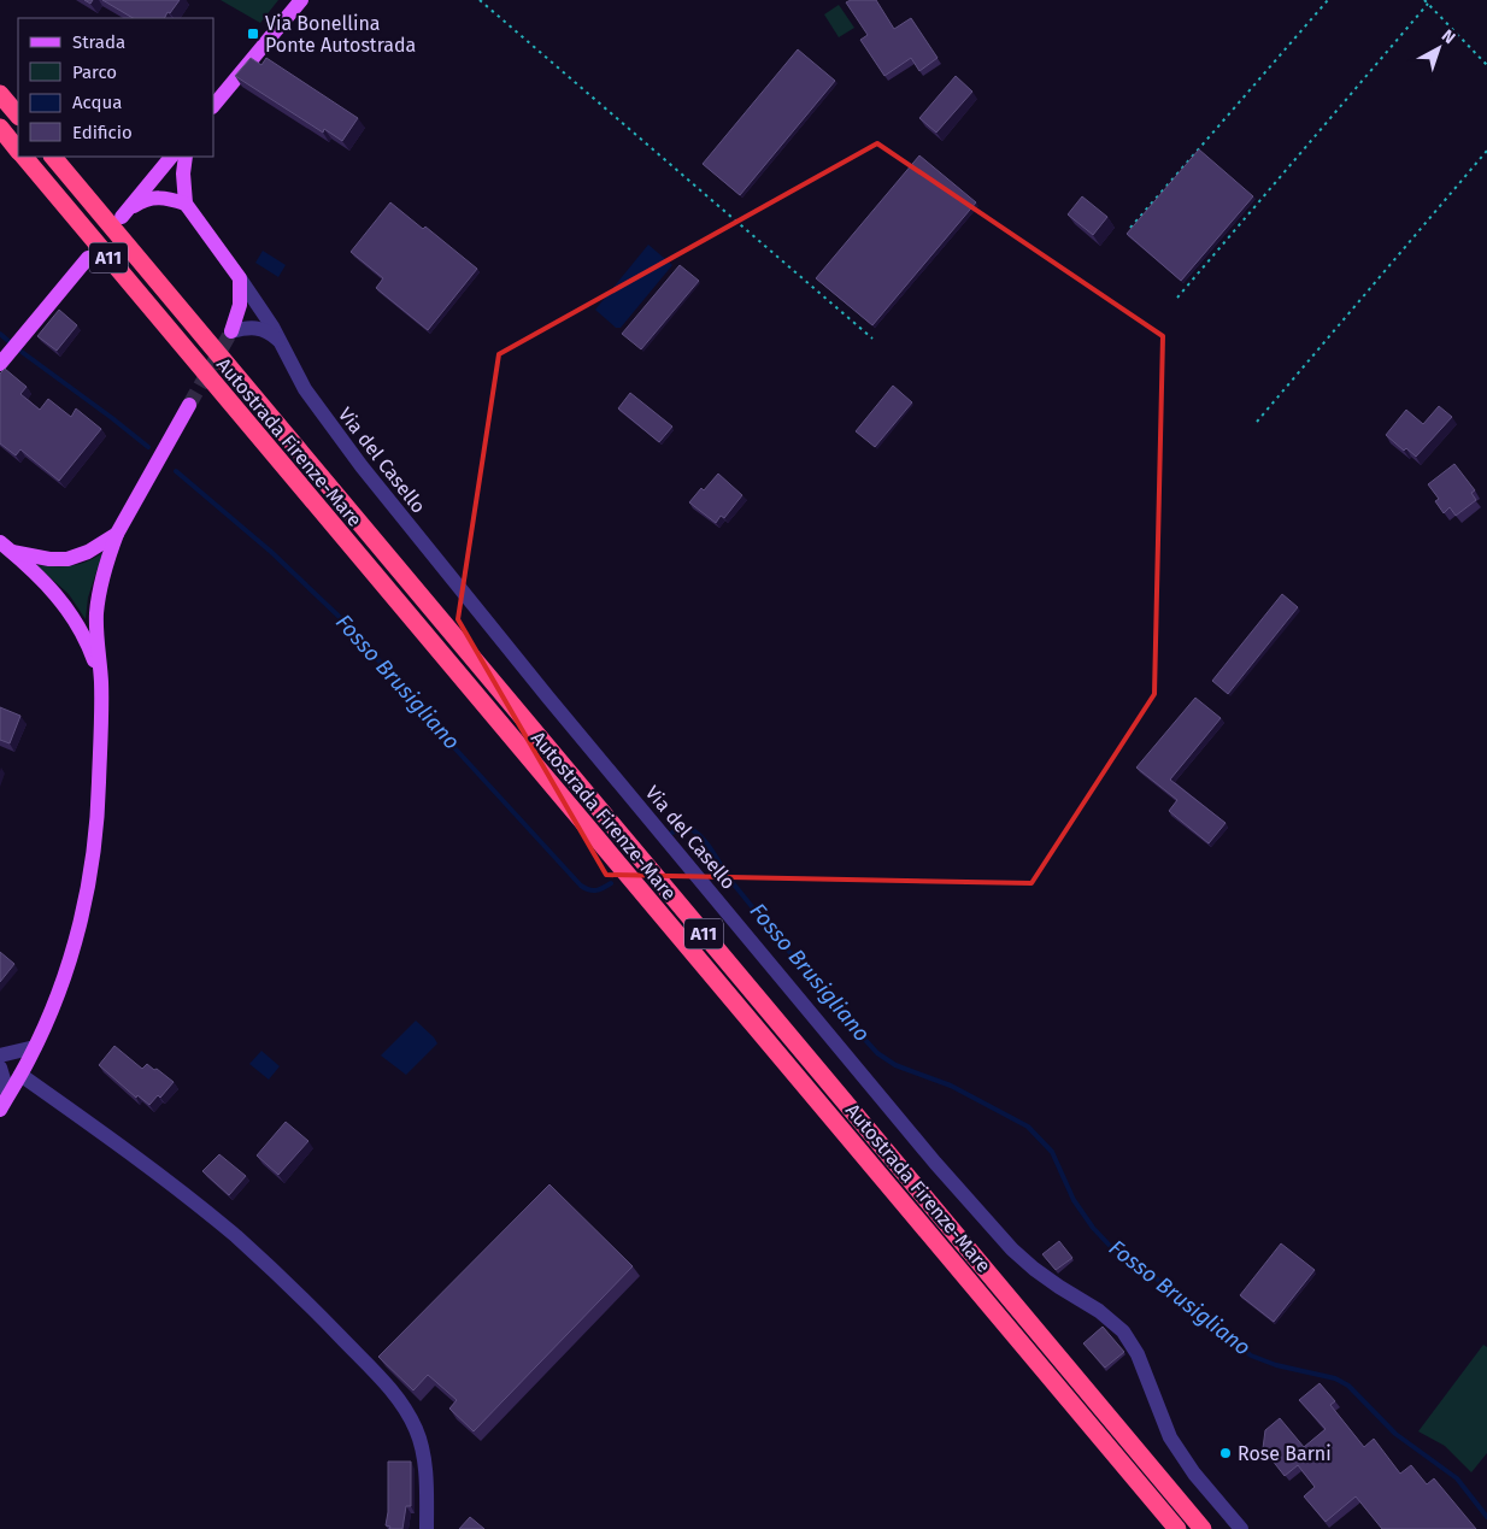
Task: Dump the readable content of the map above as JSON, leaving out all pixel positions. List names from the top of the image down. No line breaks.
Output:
{"streets":{"highway":["A11","Autostrada Firenze-Mare"],"main road":["Via del Casello"]},"water":["Fosso Brusigliano"],"places":{"transit":["Via Bonellina Ponte Autostrada"],"other":["Rose Barni"]},"legend":["Strada","Parco","Acqua","Edificio"],"north":"top right"}
